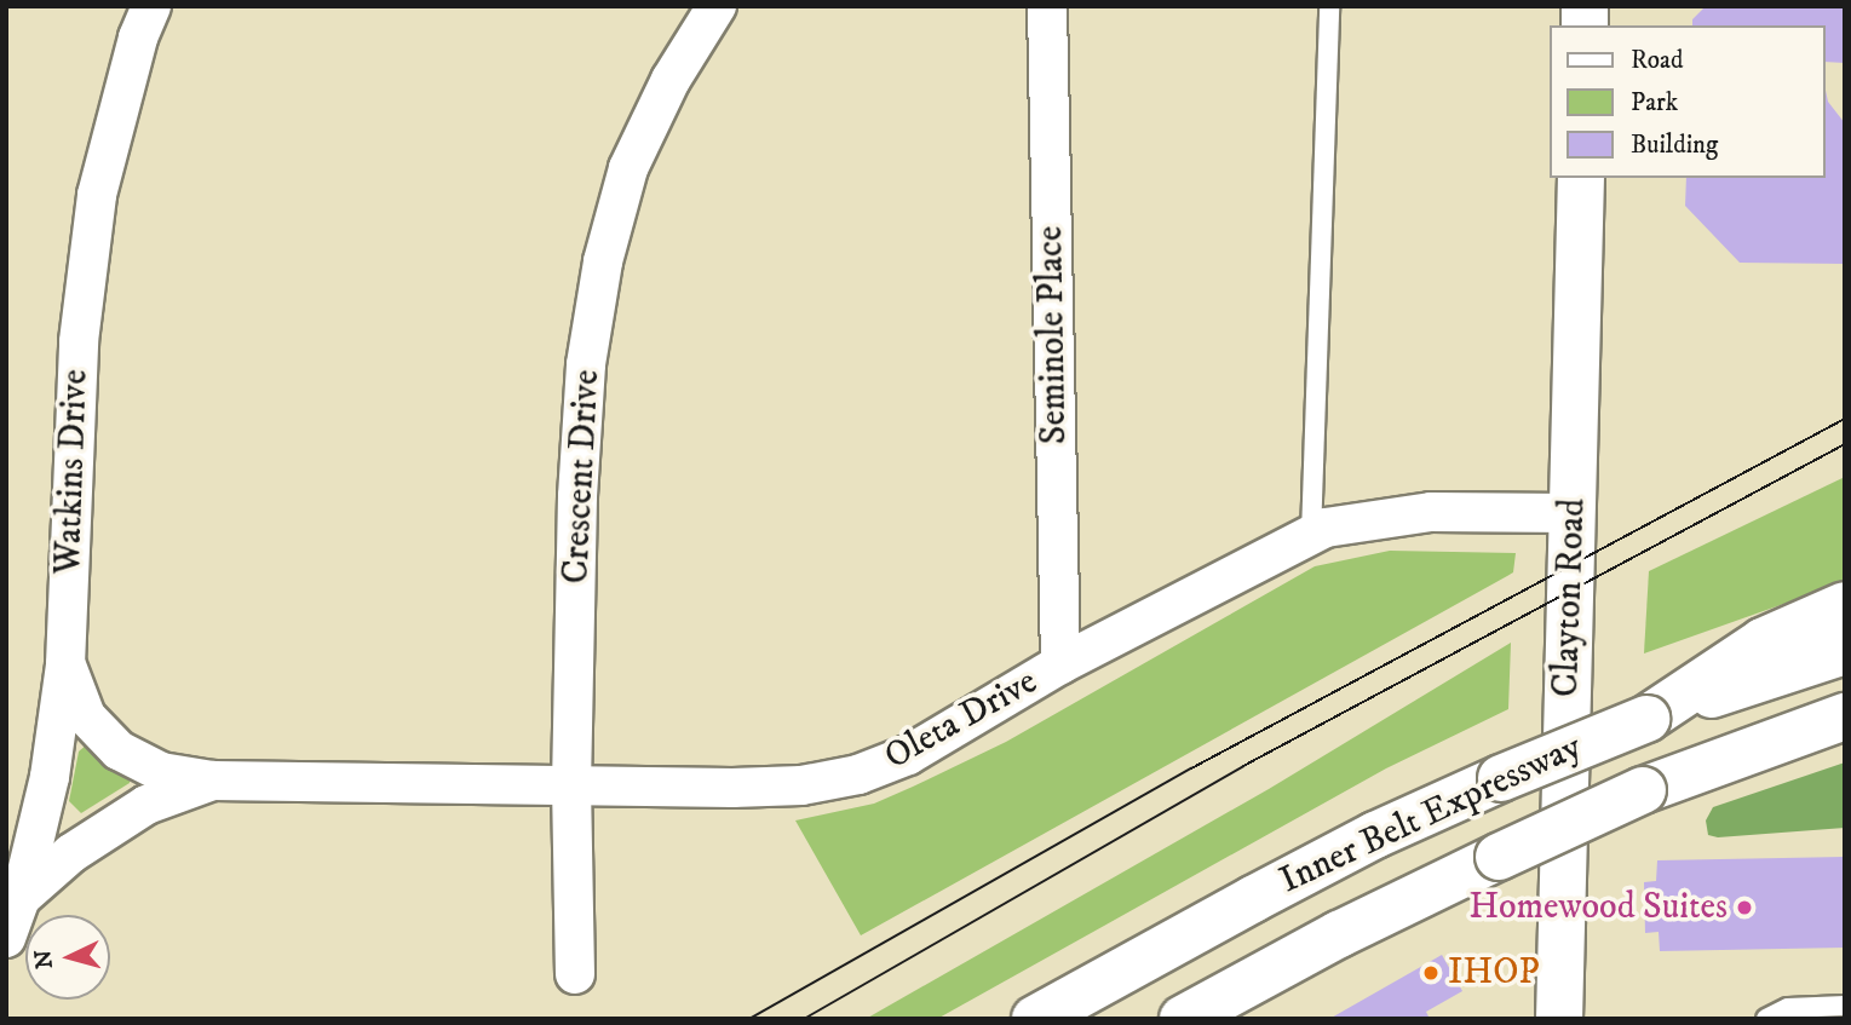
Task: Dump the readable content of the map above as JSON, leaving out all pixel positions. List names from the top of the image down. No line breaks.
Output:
{"streets":{"main road":["Clayton Road","Inner Belt Expressway"],"street":["Seminole Place","Watkins Drive","Crescent Drive","Oleta Drive"]},"crossings":[["Seminole Place","Oleta Drive"],["Watkins Drive","Oleta Drive"],["Crescent Drive","Oleta Drive"],["Clayton Road","Oleta Drive"]],"places":["Homewood Suites","IHOP"],"legend":["Road","Park","Building"],"north":"left"}
